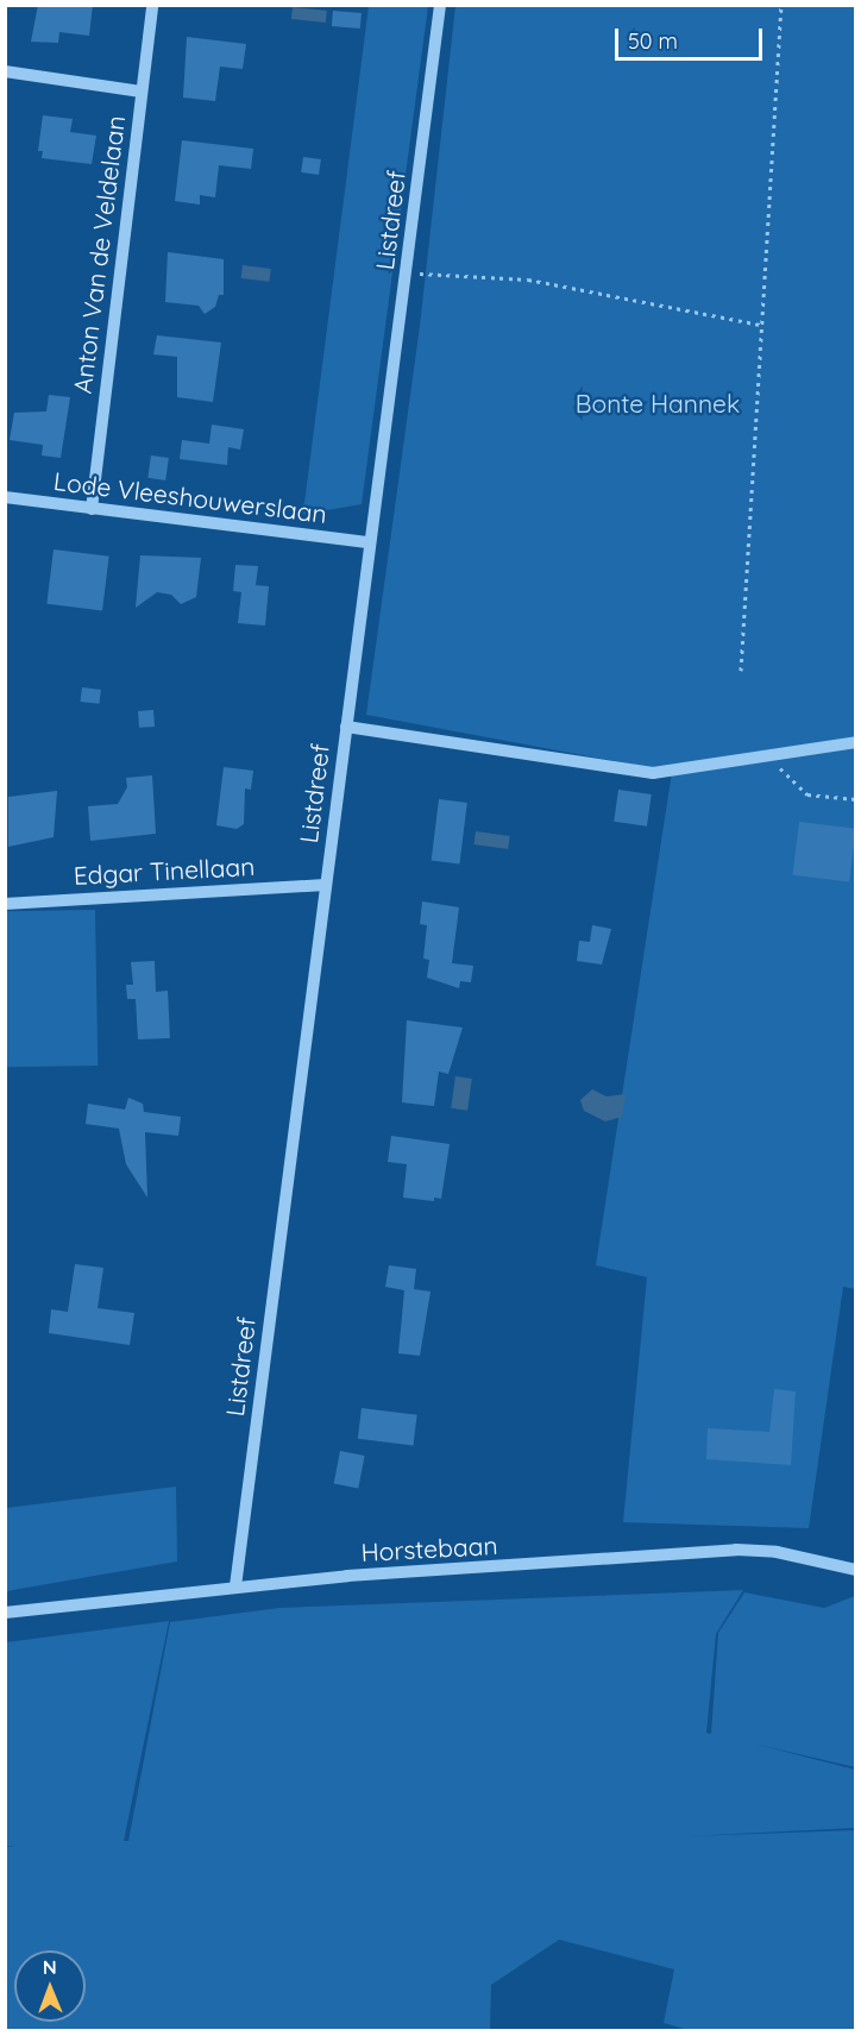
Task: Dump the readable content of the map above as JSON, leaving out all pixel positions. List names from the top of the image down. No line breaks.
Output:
{"streets":{"street":["Listdreef","Anton Van de Veldelaan","Lode Vleeshouwerslaan","Edgar Tinellaan","Horstebaan"]},"crossings":[["Listdreef","Lode Vleeshouwerslaan"],["Listdreef","Edgar Tinellaan"],["Listdreef","Horstebaan"],["Anton Van de Veldelaan","Lode Vleeshouwerslaan"]],"parks":["Bonte Hannek"],"scale_bar":"50 m","north":"top"}
